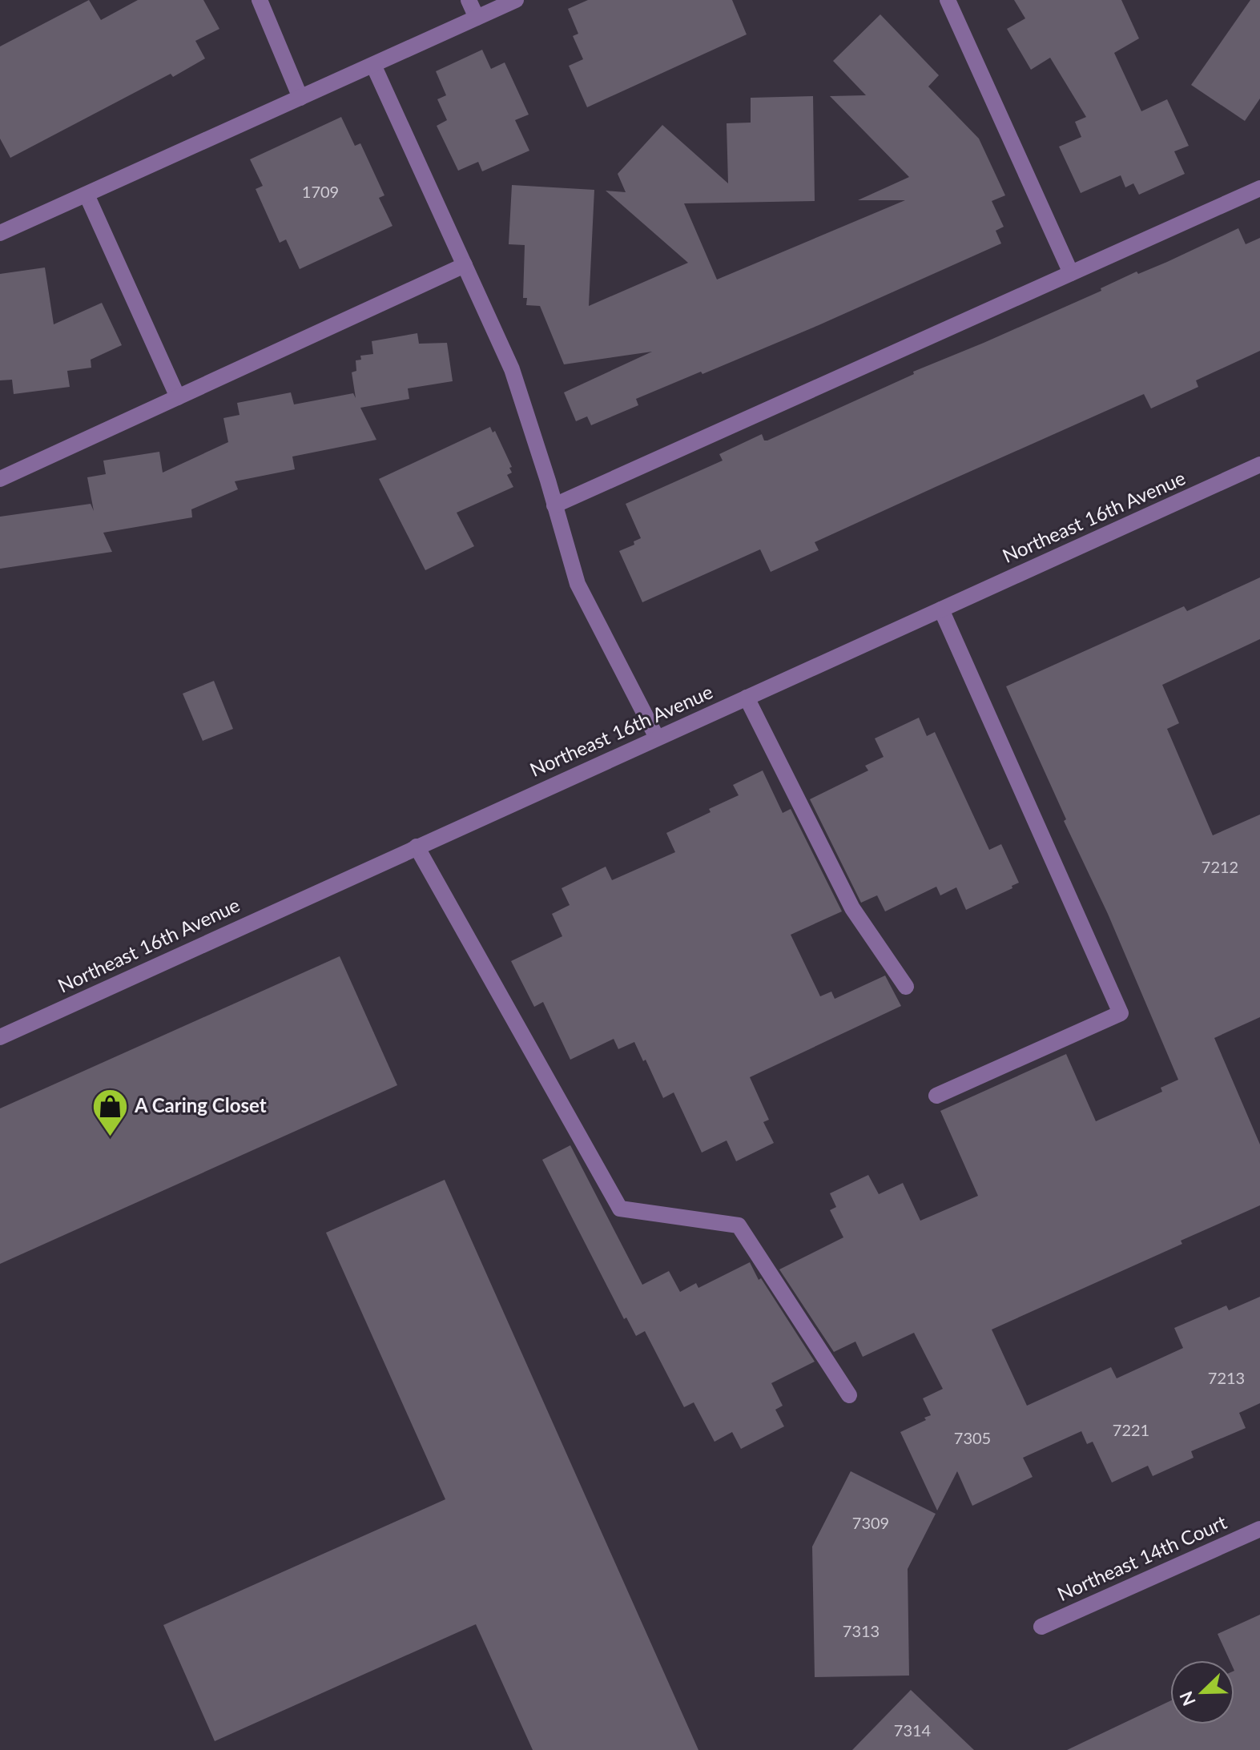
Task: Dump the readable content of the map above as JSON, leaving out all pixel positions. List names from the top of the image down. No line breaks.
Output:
{"streets":{"street":["Northeast 16th Avenue","Northeast 14th Court"]},"places":{"shop":["A Caring Closet"]},"house_numbers":["1709","7212","7213","7221","7305","7309","7313","7314"],"north":"bottom left"}
